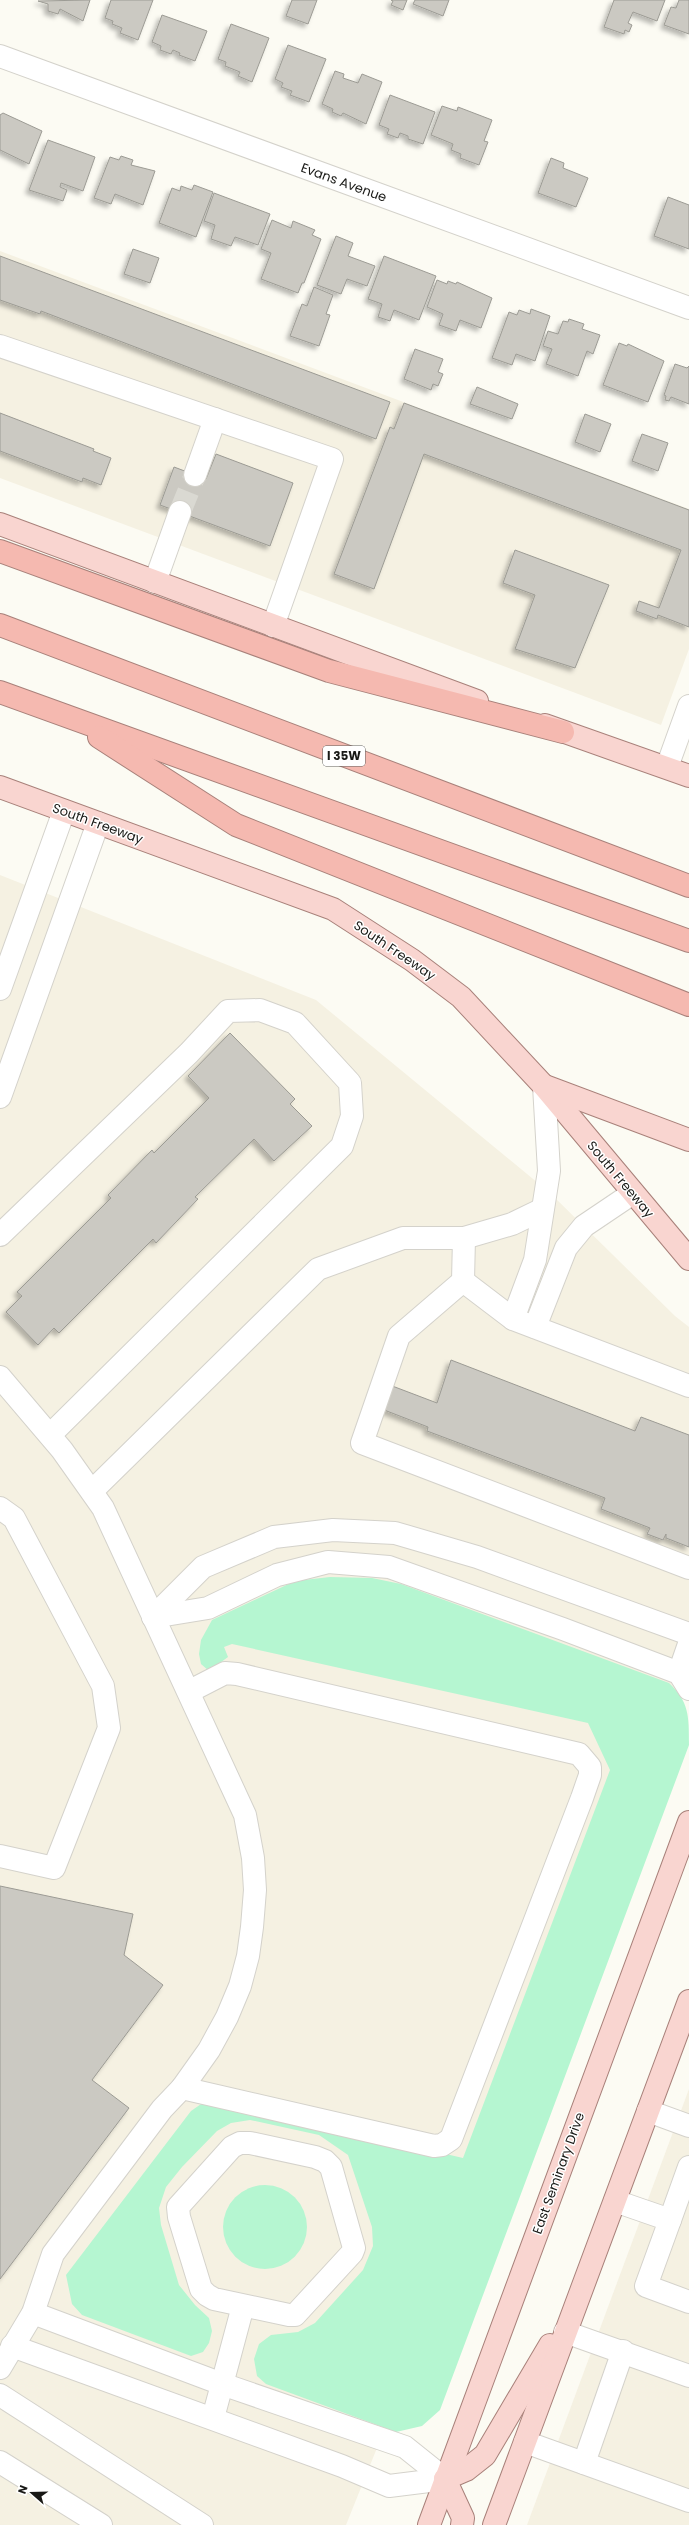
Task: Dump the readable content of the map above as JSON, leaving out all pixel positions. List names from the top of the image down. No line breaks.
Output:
{"streets":{"highway":["I 35W"],"main road":["South Freeway","East Seminary Drive"],"street":["Evans Avenue"]},"north":"left"}
